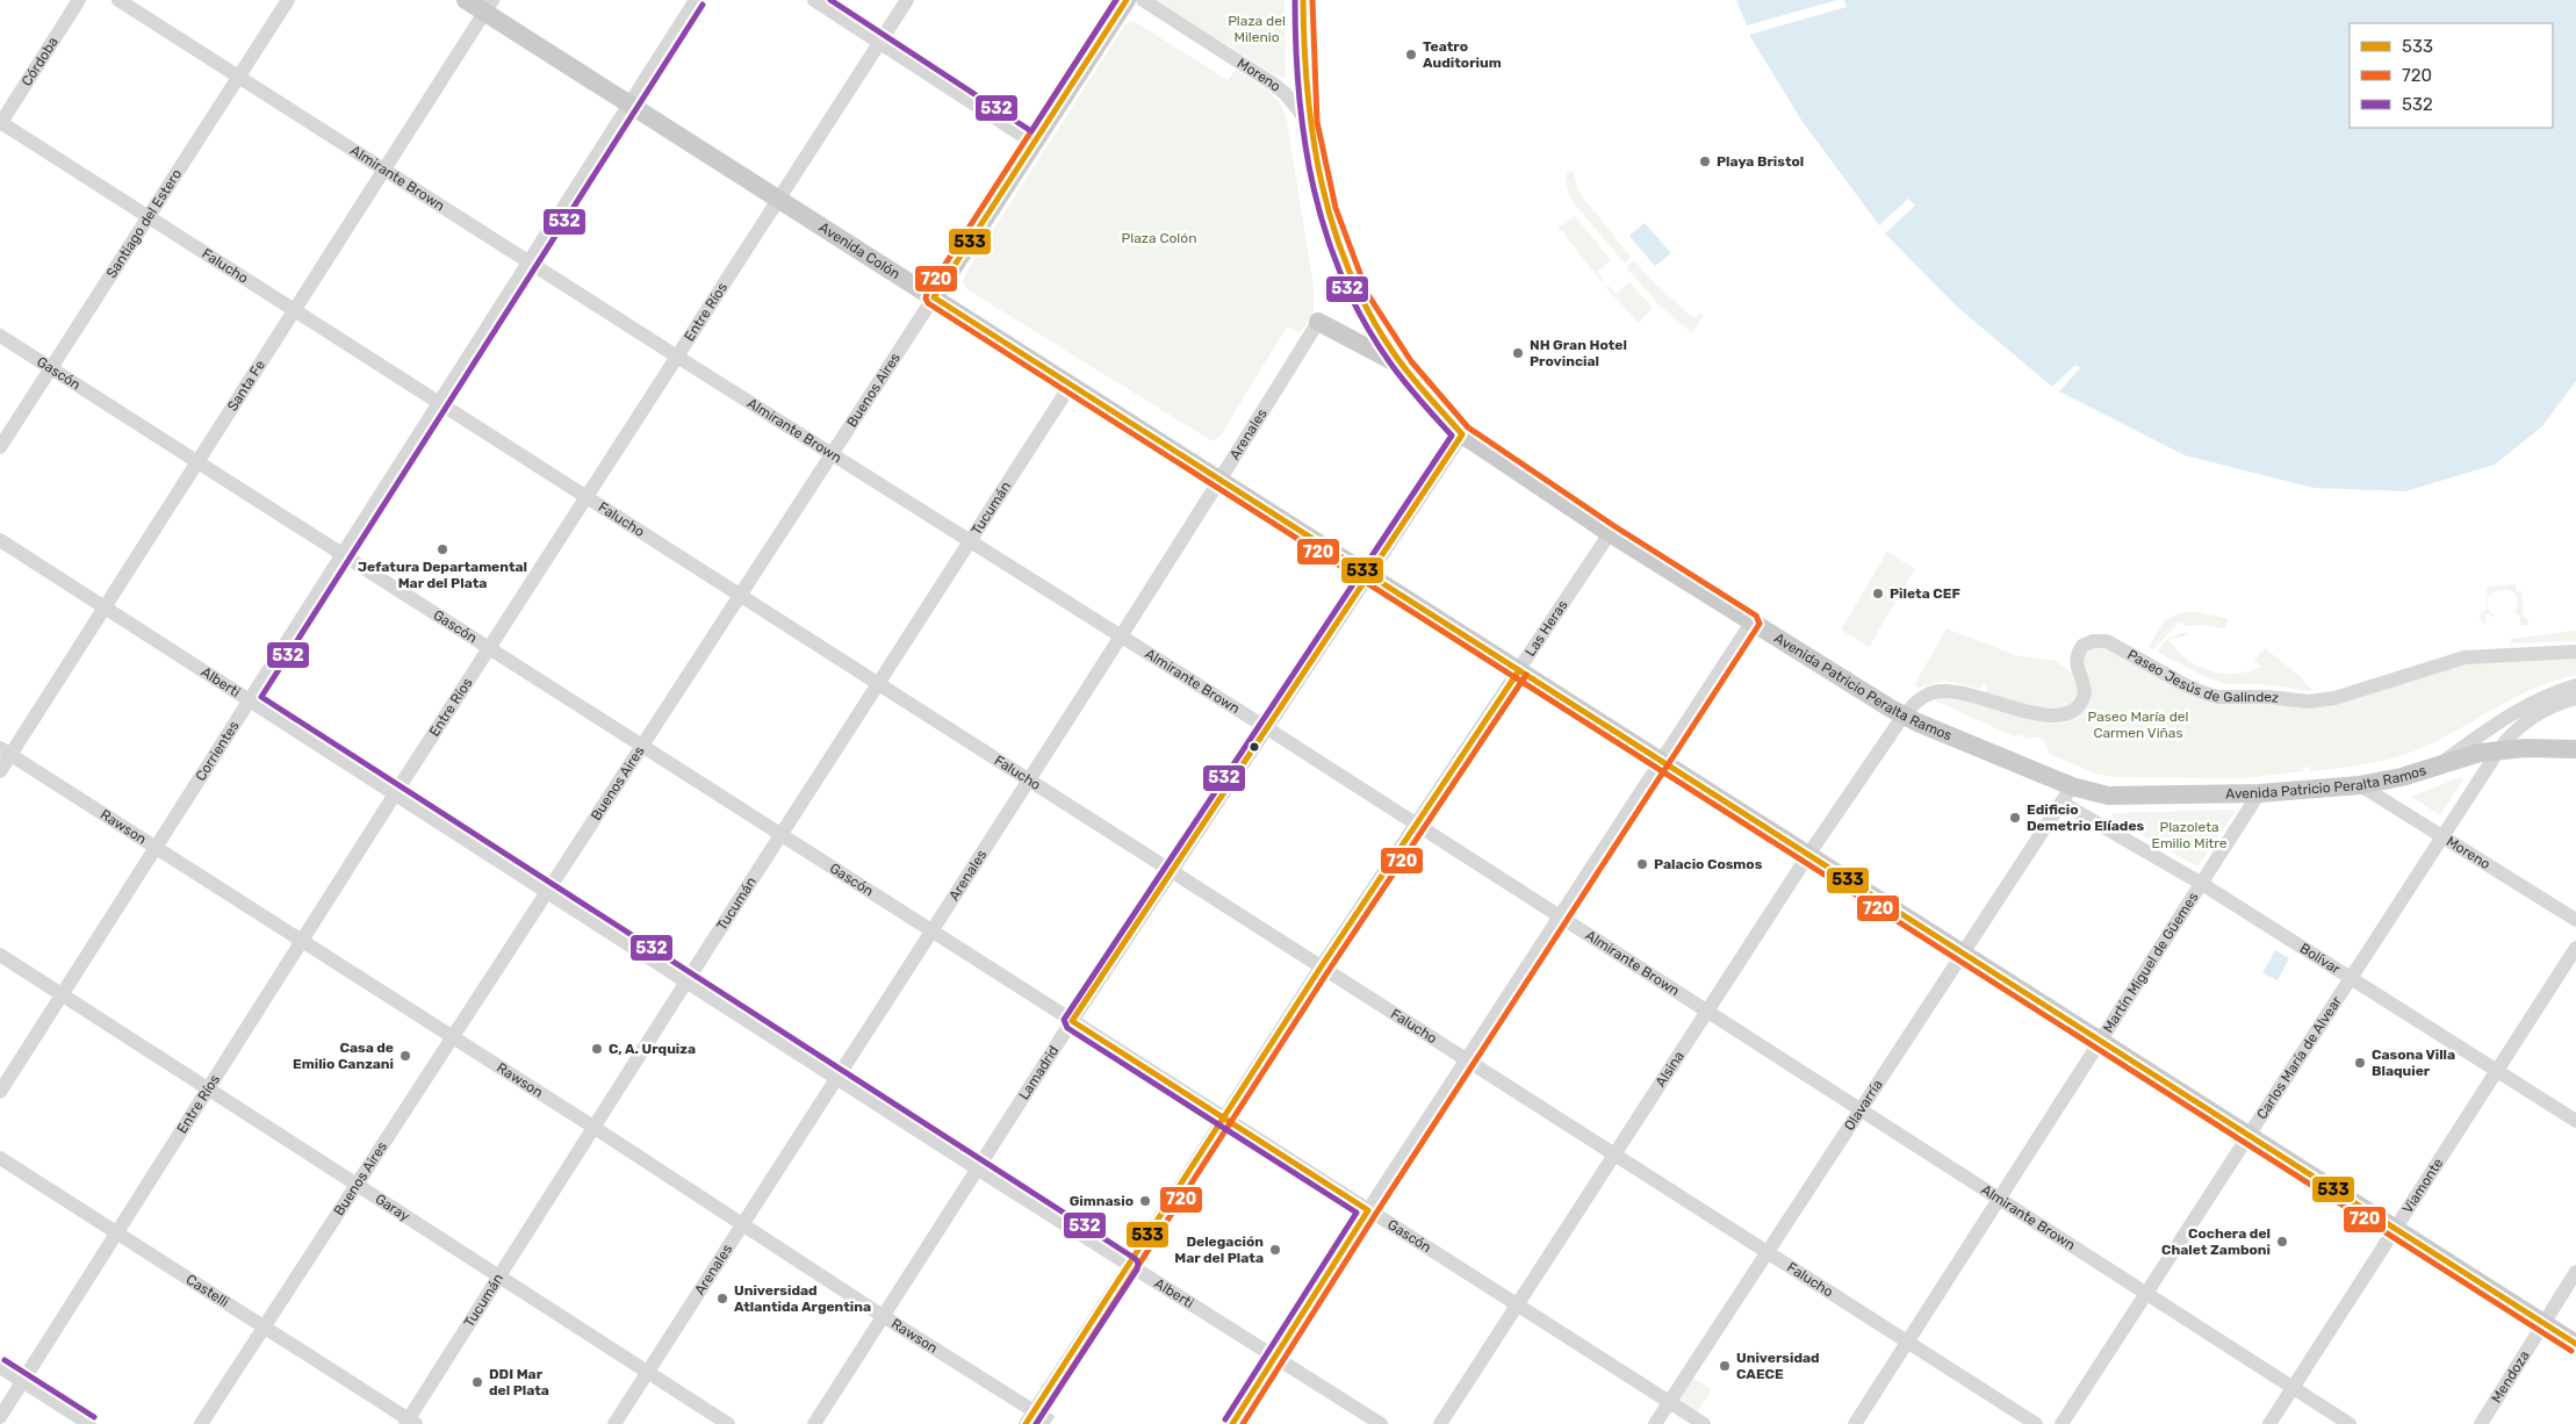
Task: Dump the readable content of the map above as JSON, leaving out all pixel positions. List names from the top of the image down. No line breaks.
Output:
{"streets":{"main road":["Avenida Colón","Buenos Aires","Avenida Patricio Peralta Ramos"],"street":["Córdoba","Moreno","Almirante Brown","Santiago del Estero","Falucho","Entre Ríos","Gascón","Santa Fe","Arenales","Tucumán","Las Heras","Paseo Jesús de Galindez","Alberti","Corrientes","Rawson","Bolívar","Martín Miguel de Güemes","Carlos María de Alvear","Alsina","Lamadrid","Olavarría","Viamonte","Garay","Castelli","Mendoza"]},"crossings":[["Córdoba","Falucho"],["Moreno","Avenida Patricio Peralta Ramos"],["Moreno","Carlos María de Alvear"],["Almirante Brown","Santiago del Estero"],["Almirante Brown","Entre Ríos"],["Almirante Brown","Santa Fe"],["Almirante Brown","Buenos Aires"],["Almirante Brown","Arenales"],["Almirante Brown","Tucumán"],["Almirante Brown","Las Heras"],["Almirante Brown","Corrientes"],["Almirante Brown","Martín Miguel de Güemes"],["Almirante Brown","Carlos María de Alvear"],["Almirante Brown","Alsina"],["Almirante Brown","Lamadrid"],["Almirante Brown","Olavarría"],["Almirante Brown","Viamonte"],["Santiago del Estero","Falucho"],["Santiago del Estero","Gascón"],["Avenida Colón","Entre Ríos"],["Avenida Colón","Santa Fe"],["Avenida Colón","Buenos Aires"],["Avenida Colón","Arenales"],["Avenida Colón","Tucumán"],["Avenida Colón","Las Heras"],["Avenida Colón","Corrientes"],["Avenida Colón","Martín Miguel de Güemes"],["Avenida Colón","Carlos María de Alvear"],["Avenida Colón","Alsina"],["Avenida Colón","Lamadrid"],["Avenida Colón","Olavarría"],["Avenida Colón","Viamonte"],["Avenida Colón","Mendoza"],["Falucho","Entre Ríos"],["Falucho","Santa Fe"],["Falucho","Buenos Aires"],["Falucho","Arenales"],["Falucho","Tucumán"],["Falucho","Las Heras"],["Falucho","Corrientes"],["Falucho","Martín Miguel de Güemes"],["Falucho","Alsina"],["Falucho","Lamadrid"],["Falucho","Olavarría"],["Entre Ríos","Gascón"],["Entre Ríos","Alberti"],["Entre Ríos","Rawson"],["Entre Ríos","Garay"],["Entre Ríos","Castelli"],["Gascón","Santa Fe"],["Gascón","Buenos Aires"],["Gascón","Arenales"],["Gascón","Tucumán"],["Gascón","Las Heras"],["Gascón","Corrientes"],["Gascón","Alsina"],["Gascón","Lamadrid"],["Gascón","Olavarría"],["Santa Fe","Alberti"],["Santa Fe","Rawson"],["Buenos Aires","Alberti"],["Buenos Aires","Rawson"],["Buenos Aires","Garay"],["Buenos Aires","Castelli"],["Arenales","Alberti"],["Arenales","Rawson"],["Arenales","Garay"],["Tucumán","Alberti"],["Tucumán","Rawson"],["Tucumán","Garay"],["Tucumán","Castelli"],["Las Heras","Alberti"],["Las Heras","Avenida Patricio Peralta Ramos"],["Las Heras","Rawson"],["Paseo Jesús de Galindez","Avenida Patricio Peralta Ramos"],["Paseo Jesús de Galindez","Alsina"],["Alberti","Corrientes"],["Alberti","Lamadrid"],["Avenida Patricio Peralta Ramos","Bolívar"],["Avenida Patricio Peralta Ramos","Martín Miguel de Güemes"],["Avenida Patricio Peralta Ramos","Carlos María de Alvear"],["Avenida Patricio Peralta Ramos","Alsina"],["Avenida Patricio Peralta Ramos","Lamadrid"],["Avenida Patricio Peralta Ramos","Olavarría"],["Corrientes","Rawson"],["Corrientes","Garay"],["Rawson","Lamadrid"],["Bolívar","Martín Miguel de Güemes"],["Bolívar","Carlos María de Alvear"],["Bolívar","Olavarría"],["Bolívar","Viamonte"]],"parks":["Plaza del Milenio","Plaza Colón","Paseo María del Carmen Viñas","Plazoleta Emilio Mitre"],"places":["Teatro Auditorium","Playa Bristol","NH Gran Hotel Provincial","Jefatura Departamental Mar del Plata","Pileta CEF","Edificio Demetrio Elíades","Palacio Cosmos","C, A. Urquiza","Casa de Emilio Canzani","Casona Villa Blaquier","Gimnasio","Cochera del Chalet Zamboni","Delegación Mar del Plata","Universidad Atlantida Argentina","Universidad CAECE","DDI Mar del Plata"],"lines":["transit line 533","transit line 720","transit line 532"],"legend":["533","720","532"]}
